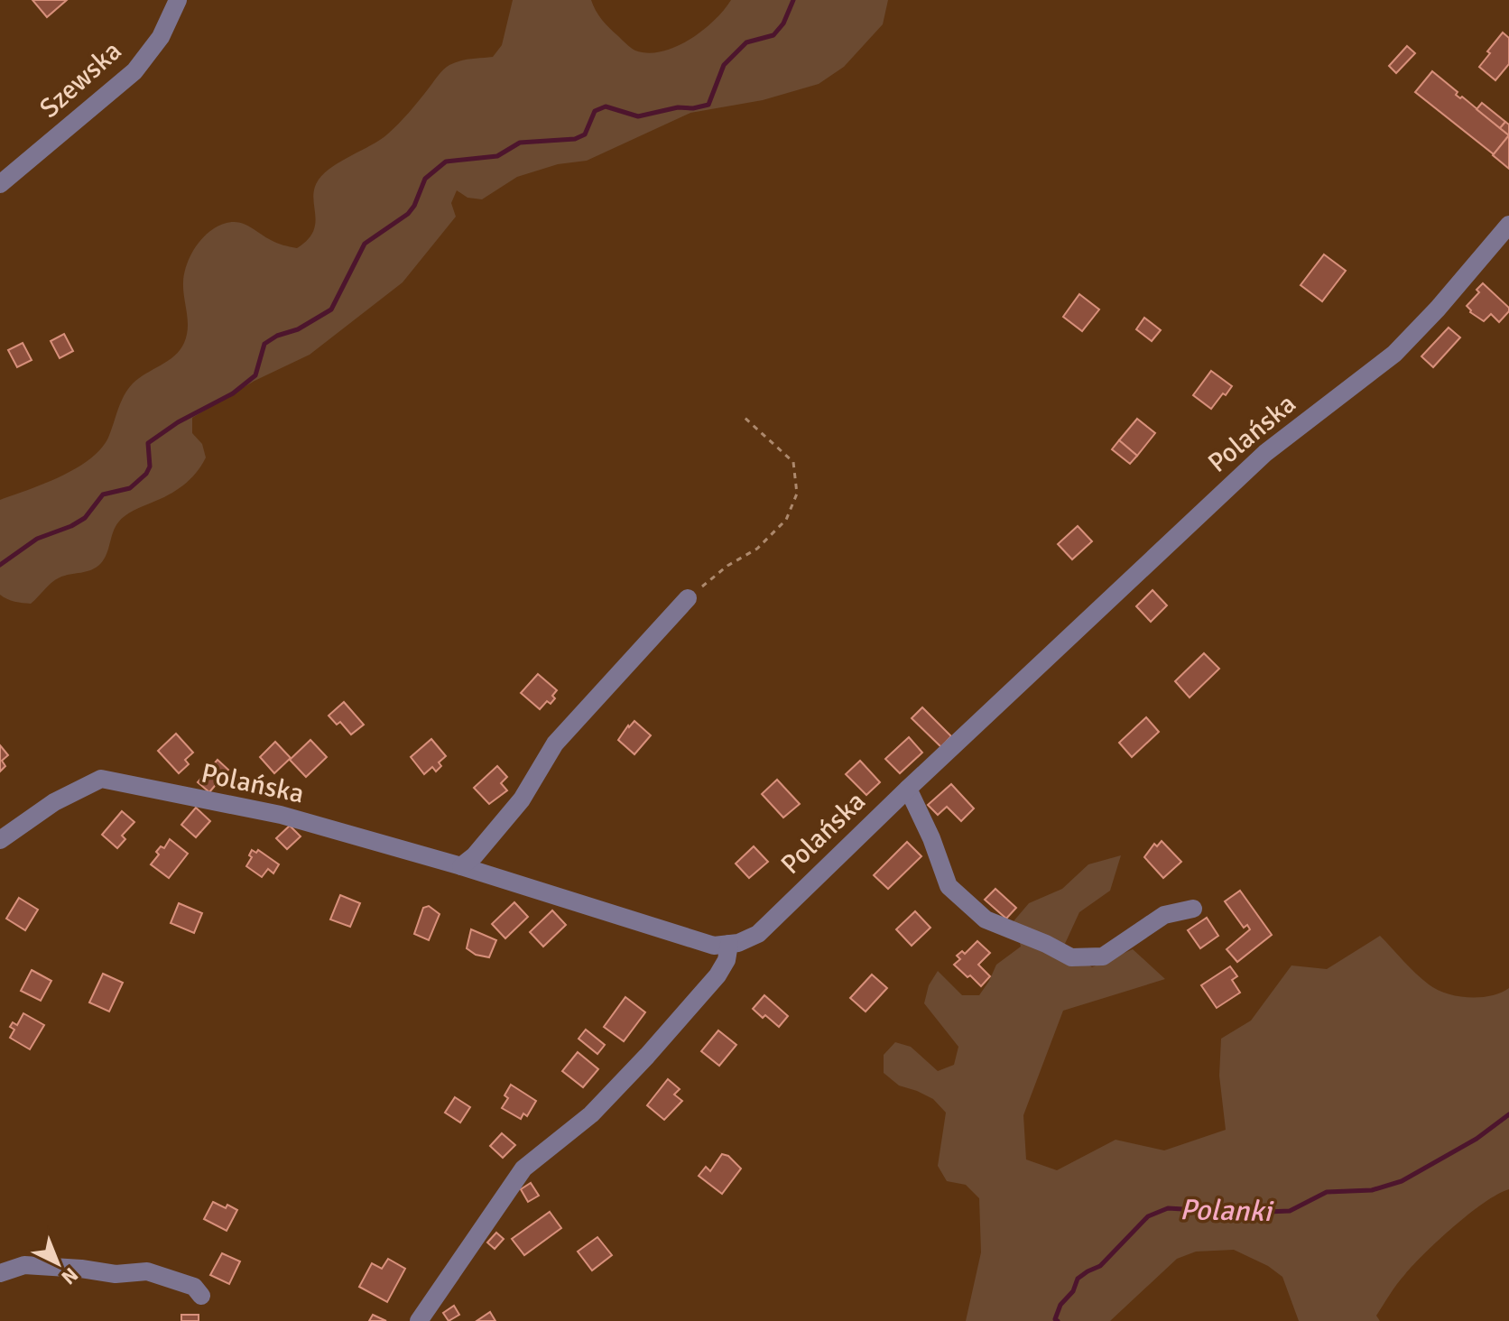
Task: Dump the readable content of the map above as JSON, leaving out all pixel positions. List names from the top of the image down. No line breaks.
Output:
{"streets":{"street":["Szewska","Polańska"]},"water":["Polanki"],"north":"bottom right"}
